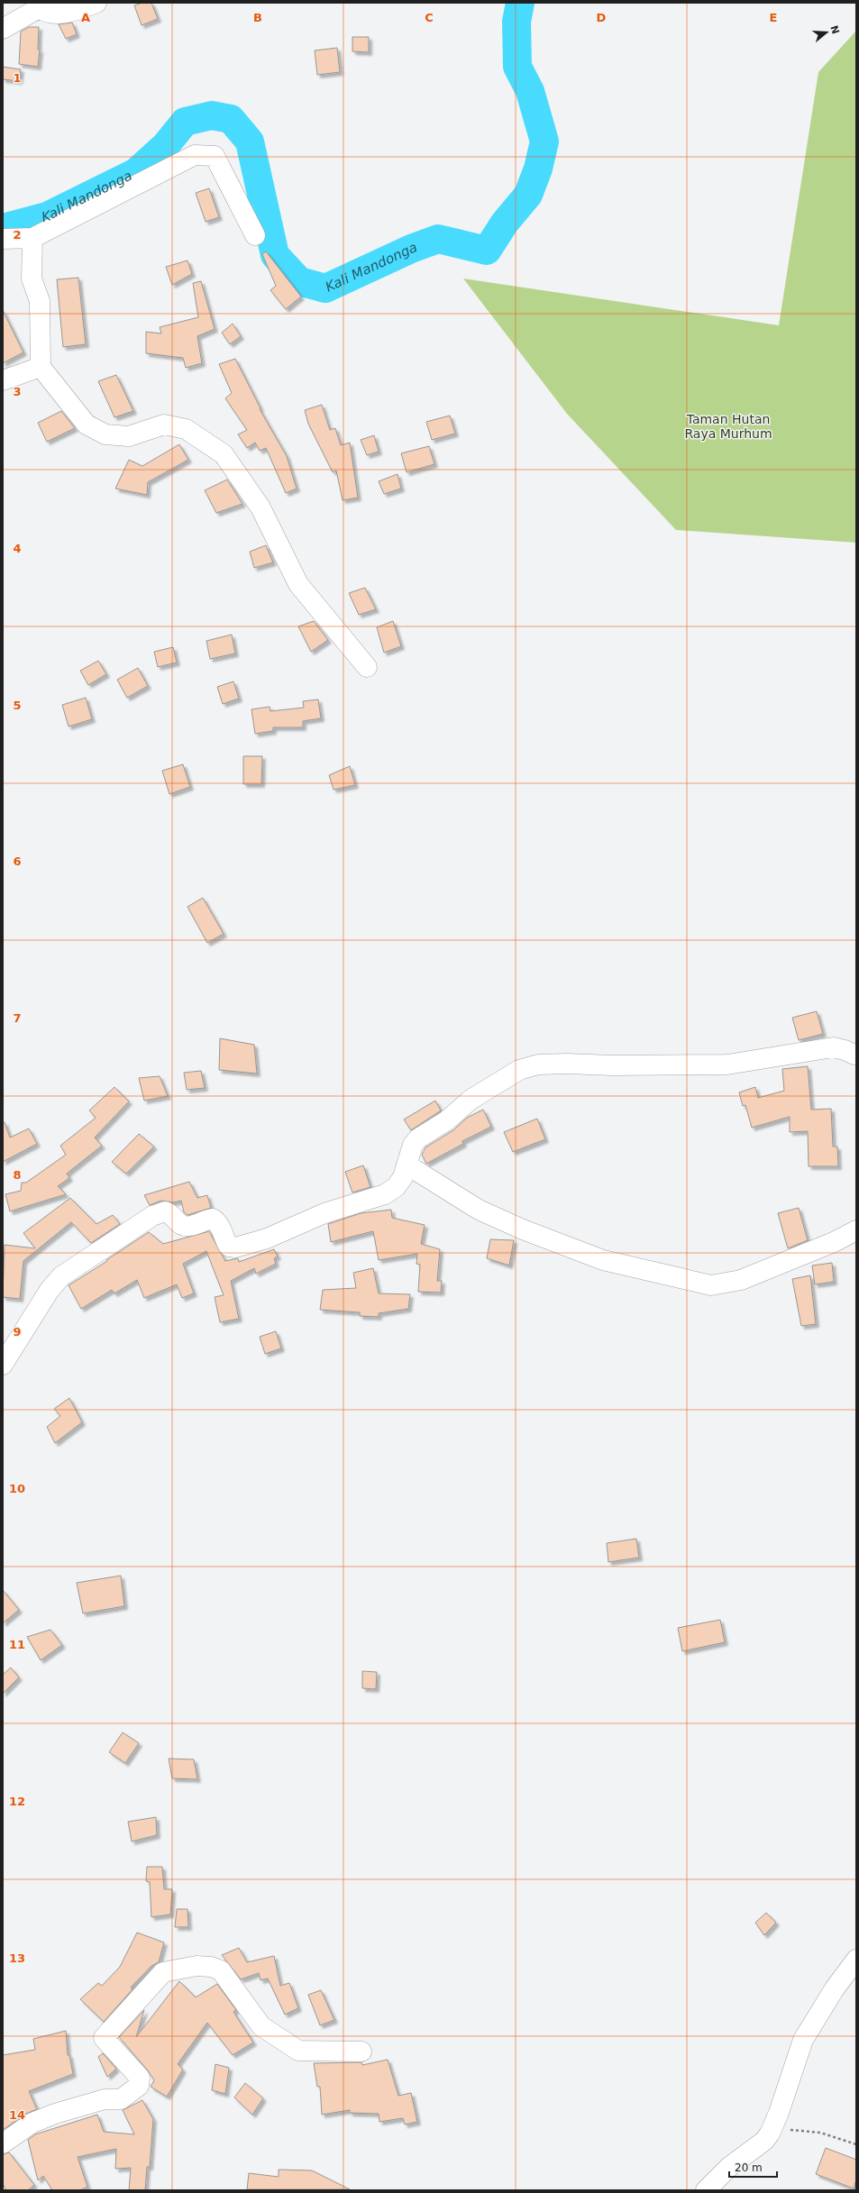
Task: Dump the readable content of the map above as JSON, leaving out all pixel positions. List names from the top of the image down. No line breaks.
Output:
{"water":["Kali Mandonga"],"parks":["Taman Hutan Raya Murhum"],"scale_bar":"20 m","north":"right","grid":{"columns":["A","B","C","D","E"],"rows":["1","2","3","4","5","6","7","8","9","10","11","12","13","14"]}}
